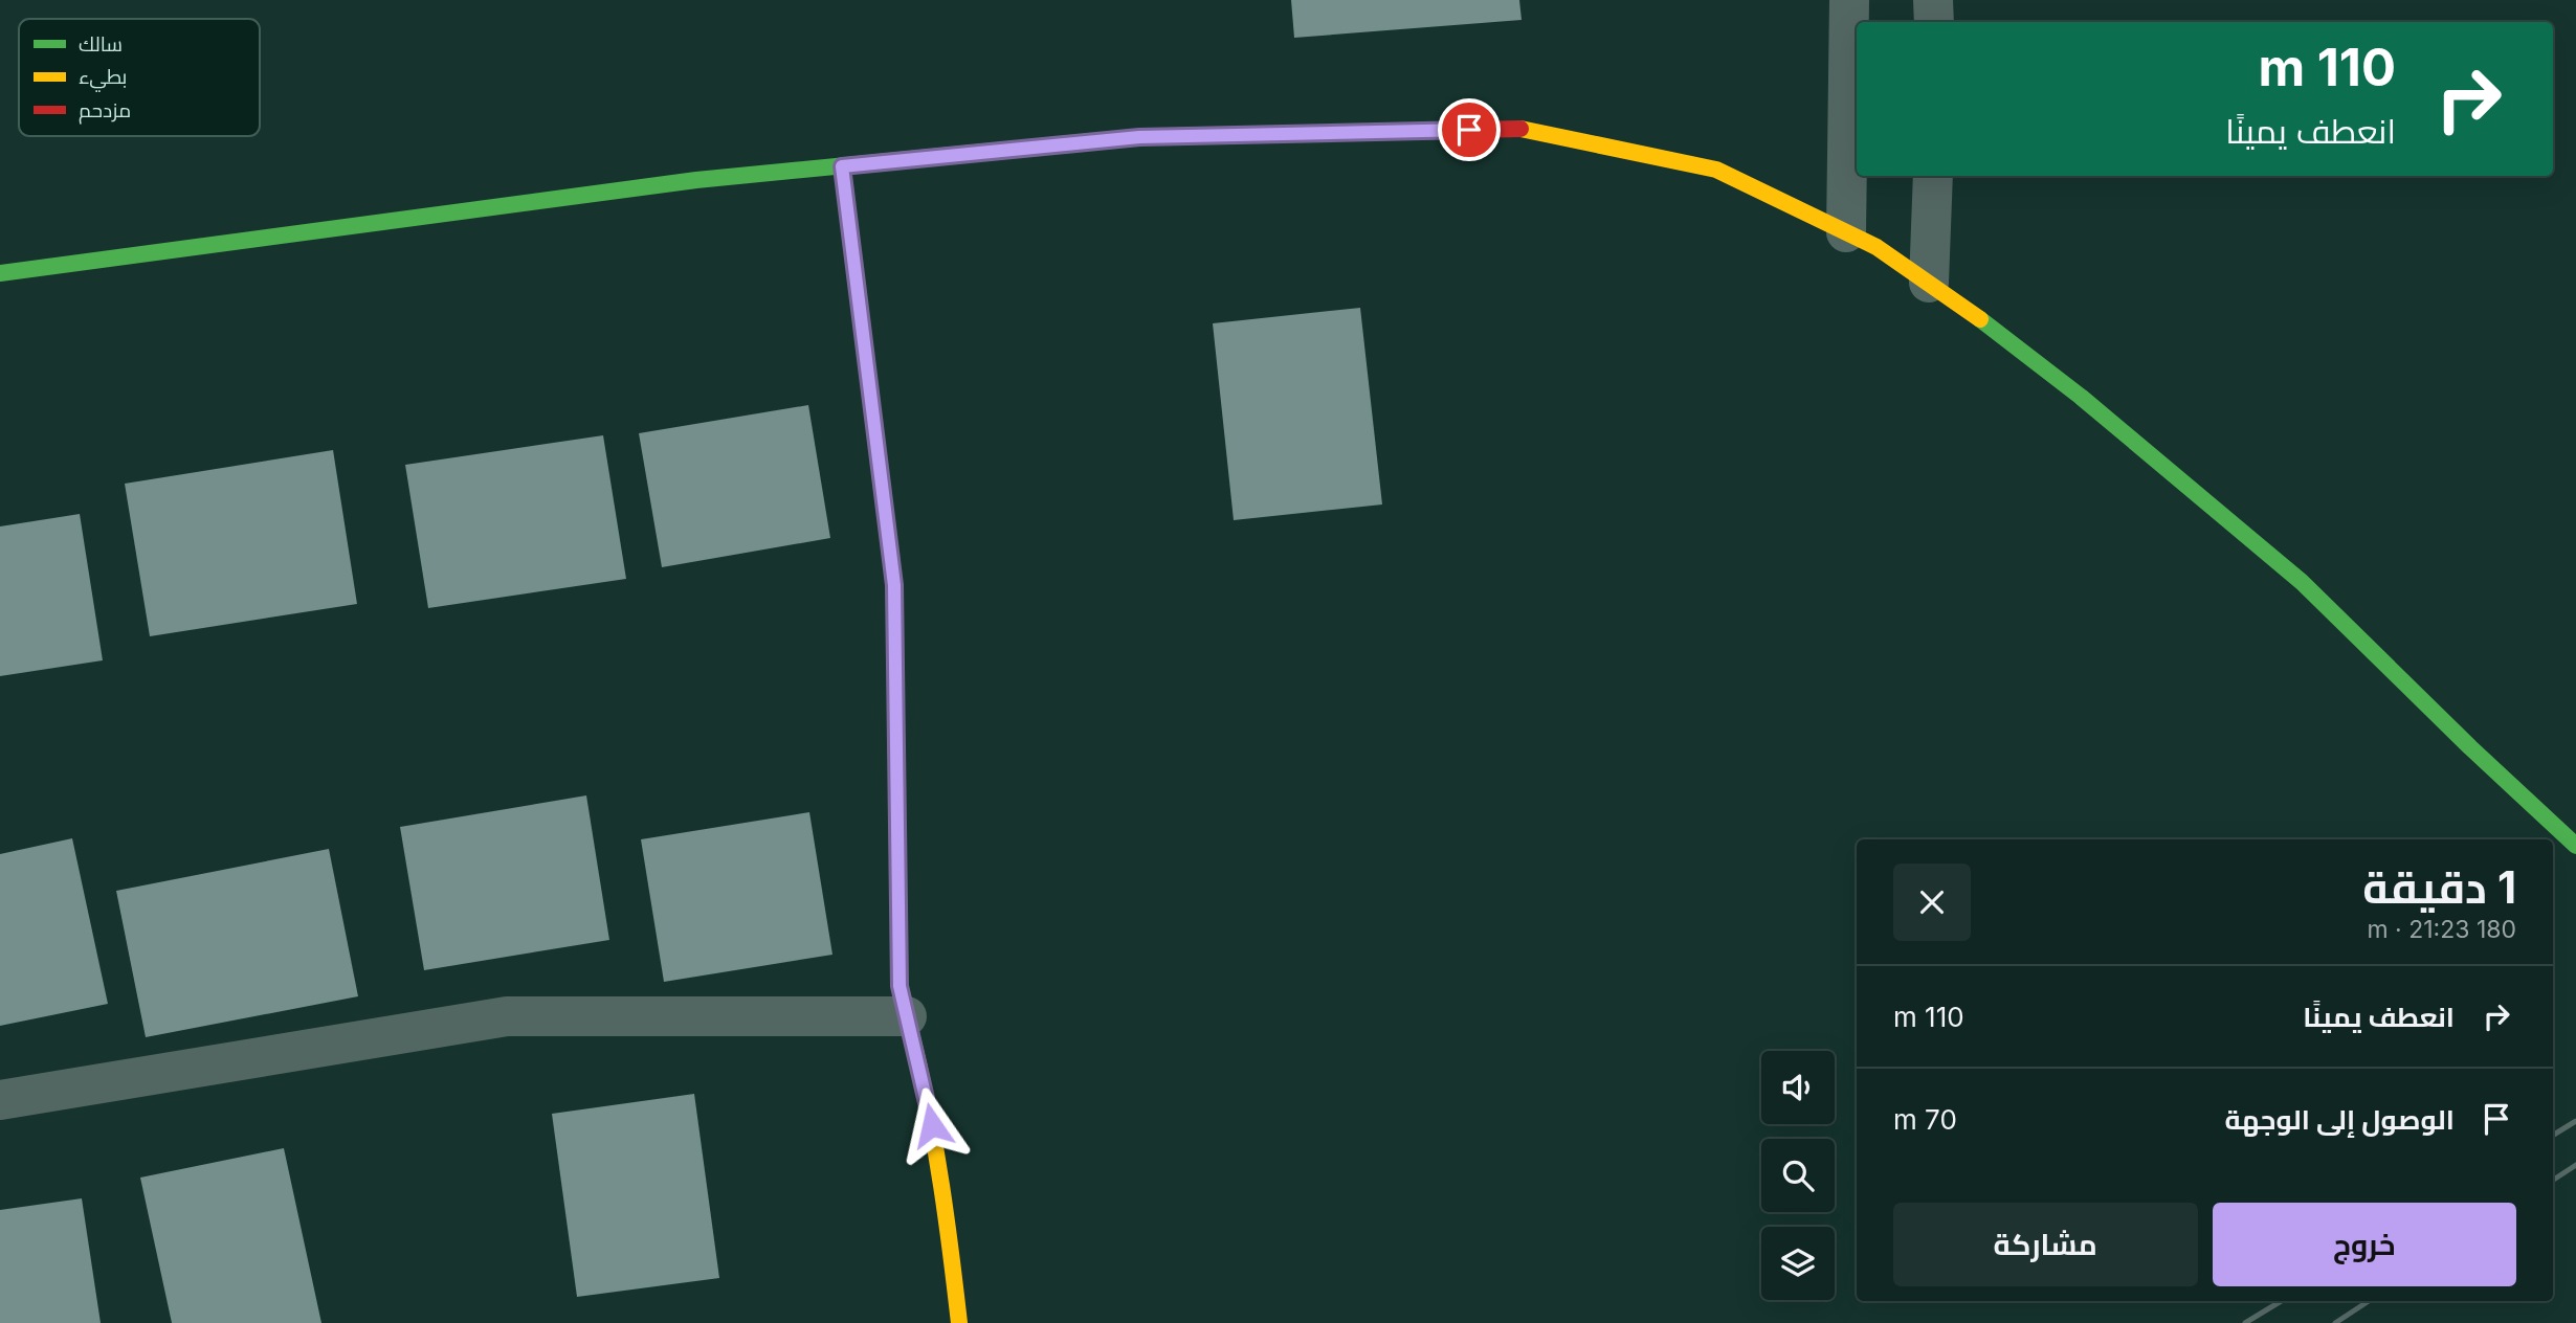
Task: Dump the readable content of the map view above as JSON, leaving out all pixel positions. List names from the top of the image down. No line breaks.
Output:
{"legend":["سالك","بطيء","مزدحم"],"page":{"turn":["110 m","انعطف يمينًا"],"heading":["1 دقيقة","180 m · 21:23"],"list":[{"name":"انعطف يمينًا","value":"110 m"},{"name":"الوصول إلى الوجهة","value":"70 m"}],"buttons":["خروج","مشاركة"]}}
